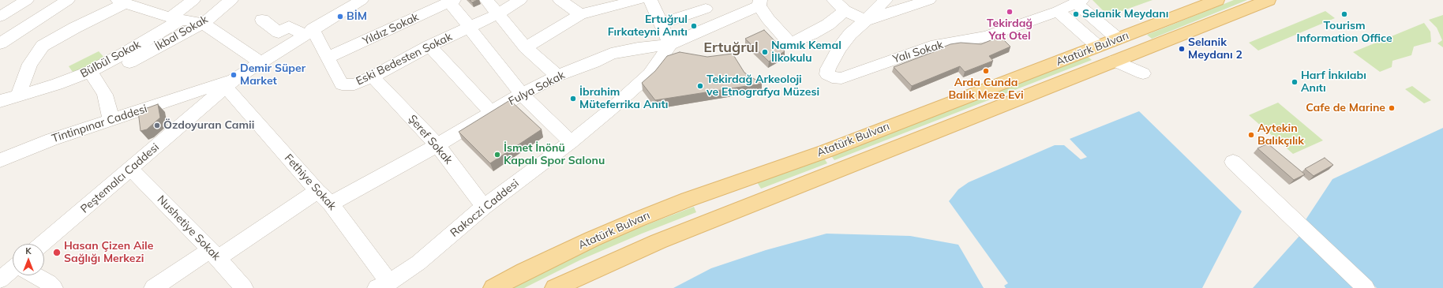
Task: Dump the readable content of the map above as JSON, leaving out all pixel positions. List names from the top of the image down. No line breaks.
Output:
{"streets":{"main road":["Atatürk Bulvarı"],"street":["Yıldız Sokak","İkbal Sokak","Yalı Sokak","Bülbül Sokak","Eski Bedesten Sokak","Fulya Sokak","Tintinpınar Caddesi","Şeref Sokak","Peştemalcı Caddesi","Fethiye Sokak","Rakoczi Caddesi","Nushetiye Sokak"]},"crossings":[["Yıldız Sokak","Eski Bedesten Sokak"],["İkbal Sokak","Bülbül Sokak"],["Eski Bedesten Sokak","Şeref Sokak"],["Eski Bedesten Sokak","Peştemalcı Caddesi"],["Fulya Sokak","Şeref Sokak"],["Fulya Sokak","Fethiye Sokak"],["Fulya Sokak","Rakoczi Caddesi"],["Tintinpınar Caddesi","Peştemalcı Caddesi"],["Tintinpınar Caddesi","Fethiye Sokak"],["Şeref Sokak","Rakoczi Caddesi"],["Peştemalcı Caddesi","Fethiye Sokak"],["Peştemalcı Caddesi","Nushetiye Sokak"],["Fethiye Sokak","Rakoczi Caddesi"]],"districts":["Ertuğrul"],"places":["Tekirdağ Yat Otel","Selanik Meydanı","Tourism Information Office","BİM","Ertuğrul Fırkateyni Anıtı","Selanik Meydanı 2","Namık Kemal İlkokulu","Arda Cunda Balık Meze Evi","Demir Süper Market","Harf İnkılabı Anıtı","Tekirdağ Arkeoloji ve Etnografya Müzesi","İbrahim Müteferrika Anıtı","Cafe de Marine","Özdoyuran Camii","Aytekin Balıkçılık","İsmet İnönü Kapalı Spor Salonu","Hasan Çizen Aile Sağlığı Merkezi"],"north":"top"}
